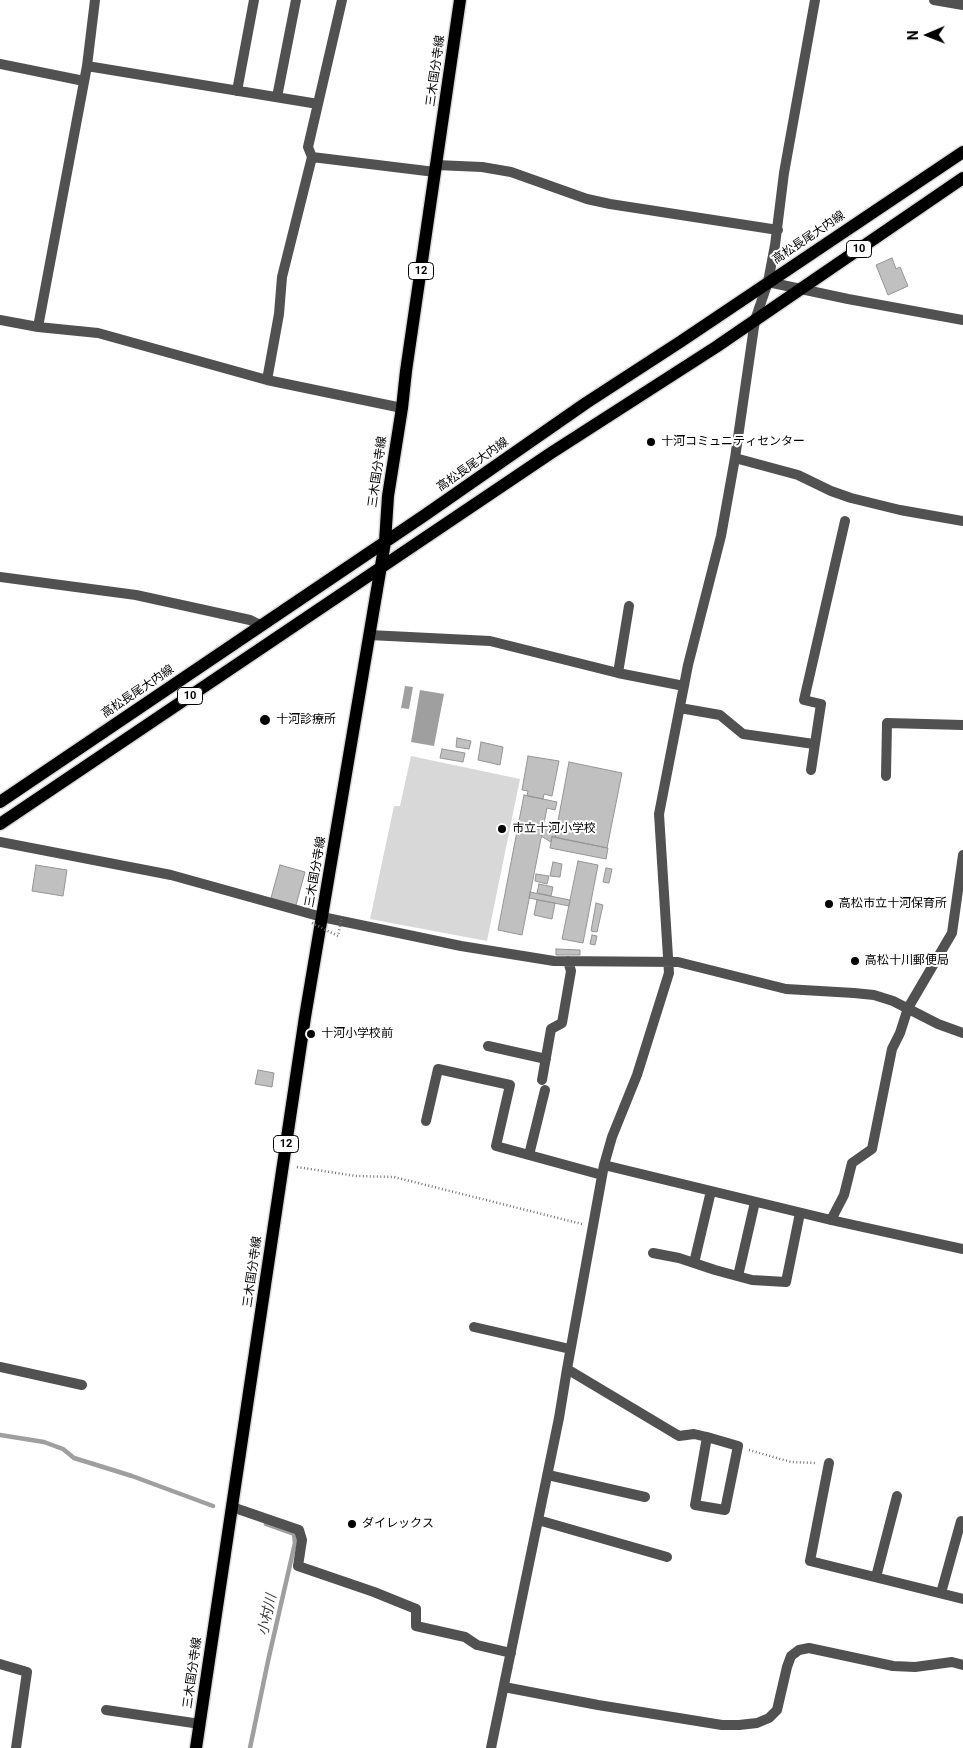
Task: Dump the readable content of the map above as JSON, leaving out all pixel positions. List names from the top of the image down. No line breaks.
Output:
{"streets":{"main road":["三木国分寺線","高松長尾大内線","10","12"]},"crossings":[["三木国分寺線","高松長尾大内線"],["三木国分寺線","10"]],"water":["小村川"],"places":["十河コミュニティセンター","十河診療所","市立十河小学校","高松市立十河保育所","高松十川郵便局","十河小学校前","ダイレックス"],"north":"left"}
